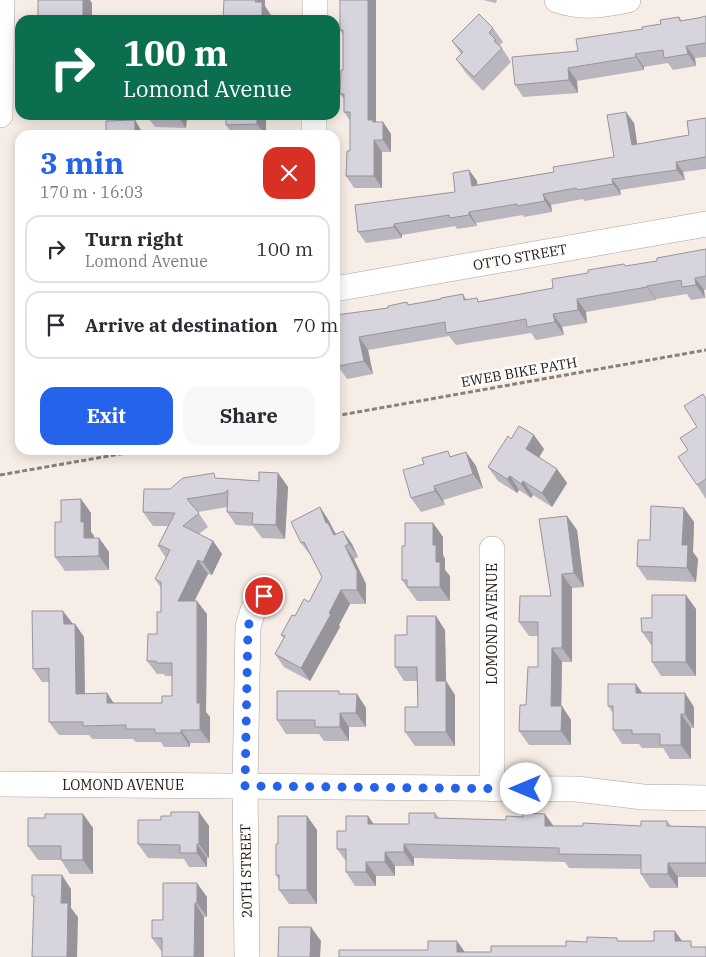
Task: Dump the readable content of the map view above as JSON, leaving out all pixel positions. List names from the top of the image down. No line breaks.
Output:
{"streets":{"street":["OTTO STREET","LOMOND AVENUE","20TH STREET"],"path":["EWEB BIKE PATH"]},"crossings":[["LOMOND AVENUE","20TH STREET"]],"page":{"turn":["100 m","Lomond Avenue"],"heading":["3 min","170 m · 16:03"],"list":[{"name":"Turn right","note":"Lomond Avenue","value":"100 m"},{"name":"Arrive at destination","value":"70 m"}],"buttons":["Exit","Share"]}}
